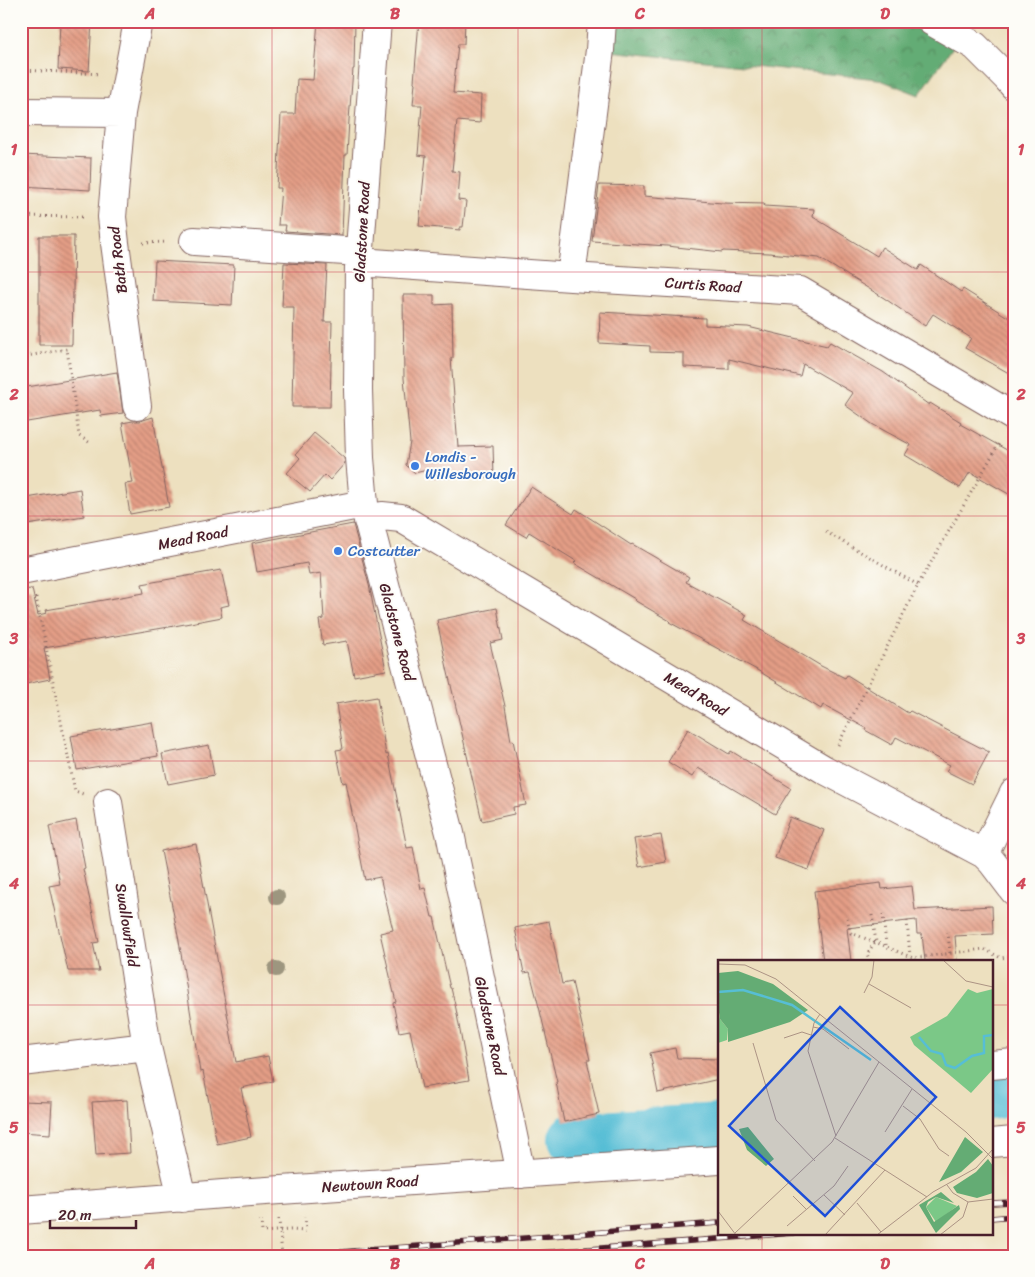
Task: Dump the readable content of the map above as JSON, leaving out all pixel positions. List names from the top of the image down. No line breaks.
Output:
{"streets":{"street":["Gladstone Road","Bath Road","Curtis Road","Mead Road","Swallowfield","Newtown Road"]},"crossings":[["Gladstone Road","Curtis Road"],["Gladstone Road","Mead Road"],["Gladstone Road","Newtown Road"],["Swallowfield","Newtown Road"]],"places":["Londis - Willesborough","Costcutter"],"scale_bar":"20 m","grid":{"columns":["A","B","C","D"],"rows":["1","2","3","4","5"]}}
